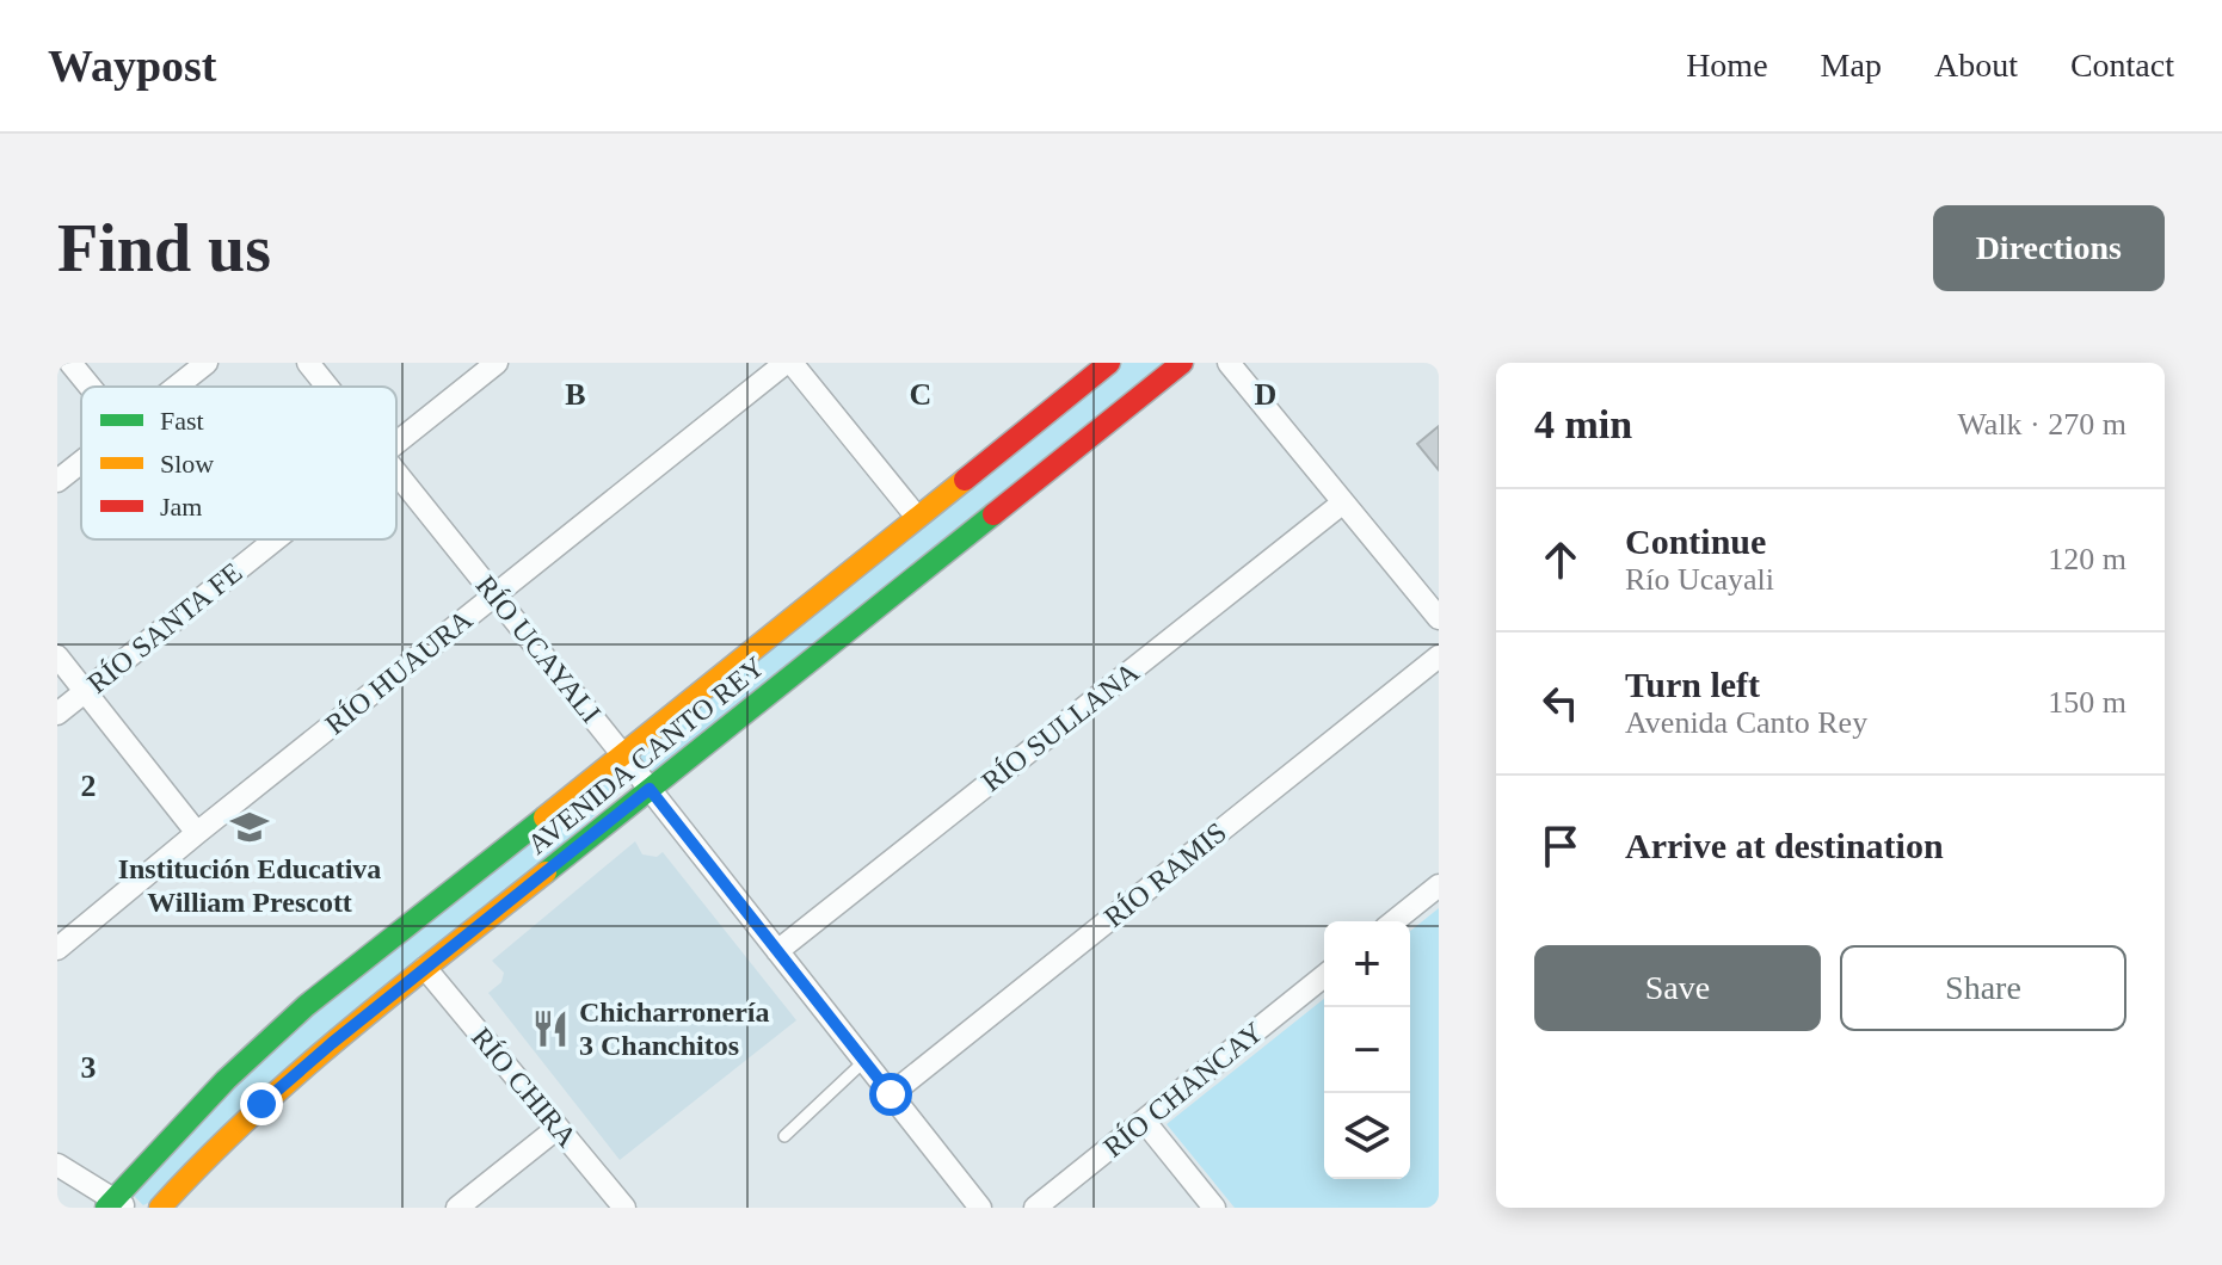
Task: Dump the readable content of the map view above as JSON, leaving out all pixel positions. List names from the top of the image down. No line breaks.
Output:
{"streets":{"street":["RÍO SANTA FE","RÍO UCAYALI","RÍO HUAURA","RÍO SULLANA","AVENIDA CANTO REY","RÍO RAMIS","RÍO CHIRA","RÍO CHANCAY"]},"crossings":[["RÍO UCAYALI","RÍO HUAURA"],["RÍO UCAYALI","RÍO SULLANA"],["RÍO UCAYALI","AVENIDA CANTO REY"],["RÍO UCAYALI","RÍO RAMIS"],["AVENIDA CANTO REY","RÍO CHIRA"]],"places":{"school or university":["Institución Educativa William Prescott"],"restaurant":["Chicharronería 3 Chanchitos"]},"legend":["Fast","Slow","Jam"],"page":{"header":"Waypost","nav":["Home","Map","About","Contact"],"buttons":["Directions",["Save","Share"]],"title":"Find us","heading":["4 min","Walk · 270 m"],"list":[["Continue","Río Ucayali","120 m"],["Turn left","Avenida Canto Rey","150 m"],"Arrive at destination"],"map_buttons":["+","−"]},"grid":{"columns":["B","C","D"],"rows":["2","3"]}}
